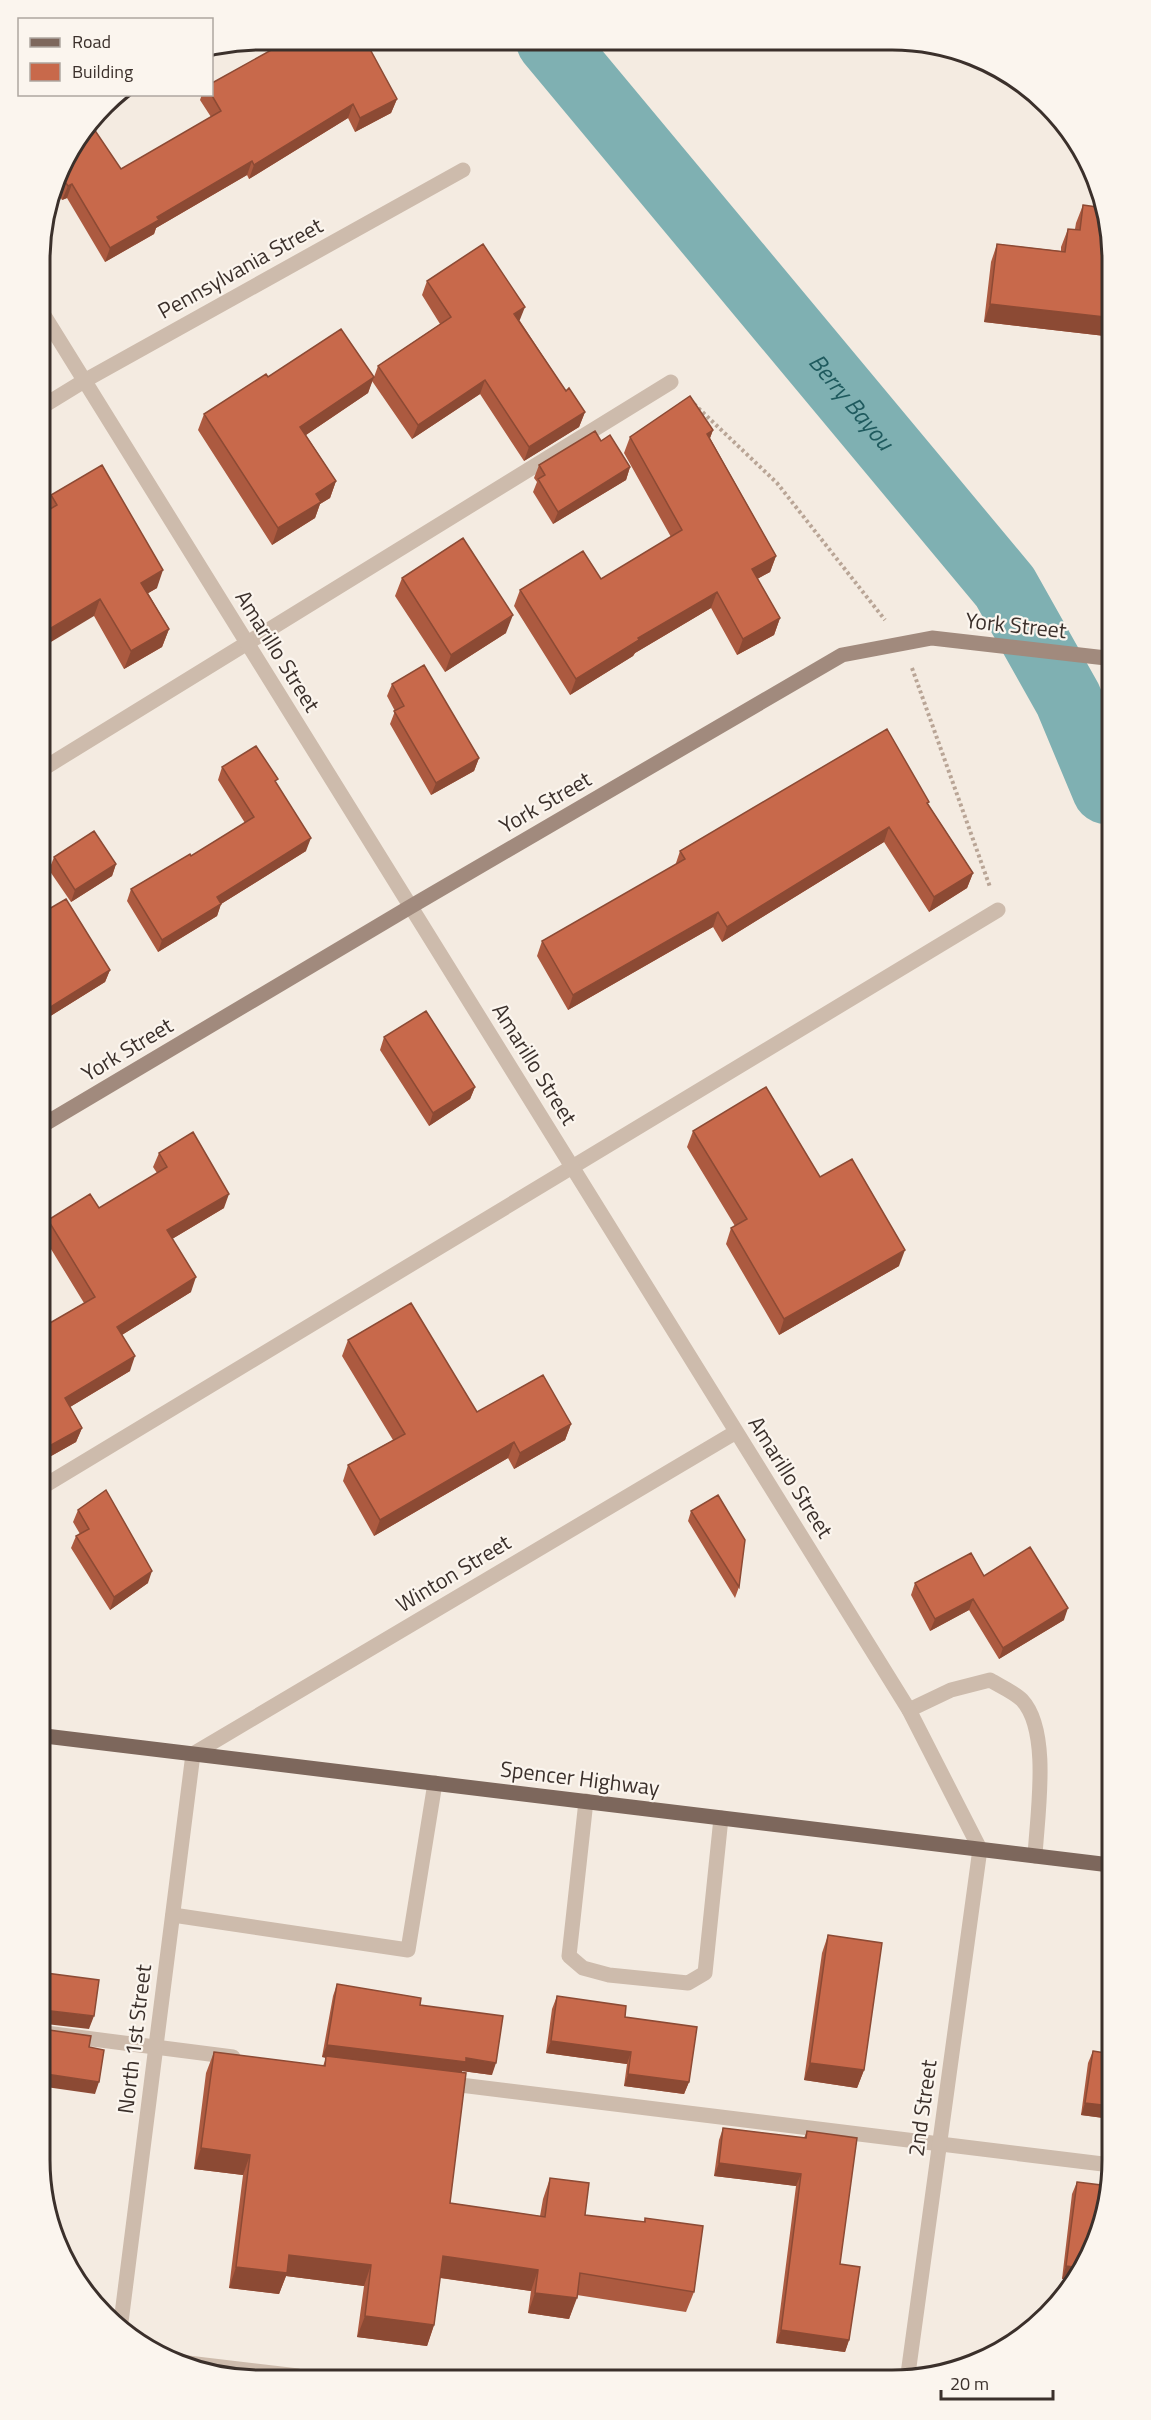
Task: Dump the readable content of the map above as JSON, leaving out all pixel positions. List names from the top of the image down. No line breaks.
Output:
{"streets":{"main road":["Spencer Highway"],"street":["Pennsylvania Street","York Street","Amarillo Street","Winton Street","North 1st Street","2nd Street"]},"crossings":[["Pennsylvania Street","Amarillo Street"],["York Street","Amarillo Street"],["Amarillo Street","Winton Street"],["Amarillo Street","Spencer Highway"],["Amarillo Street","2nd Street"],["Winton Street","Spencer Highway"],["Winton Street","North 1st Street"],["Spencer Highway","North 1st Street"],["Spencer Highway","2nd Street"]],"water":["Berry Bayou"],"legend":["Road","Building"],"scale_bar":"20 m"}
